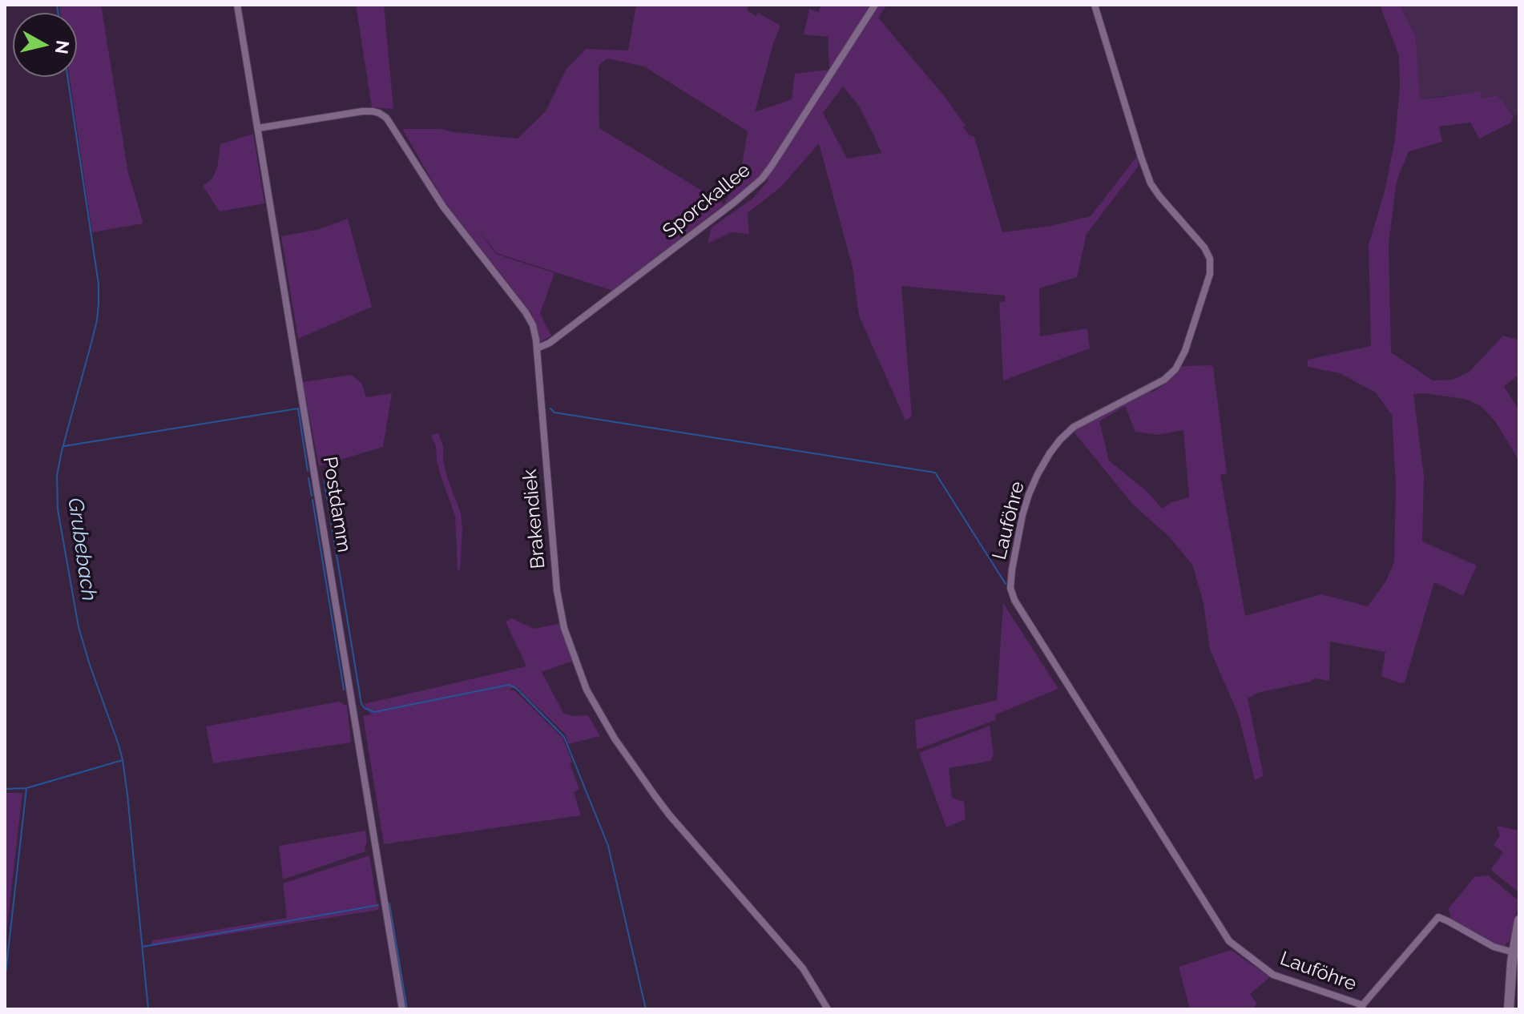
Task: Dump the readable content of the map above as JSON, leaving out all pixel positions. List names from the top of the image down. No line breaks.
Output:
{"streets":{"street":["Sporckallee","Postdamm","Brakendiek","Lauföhre"]},"crossings":[["Sporckallee","Brakendiek"],["Postdamm","Brakendiek"]],"water":["Grubebach"],"north":"right"}
